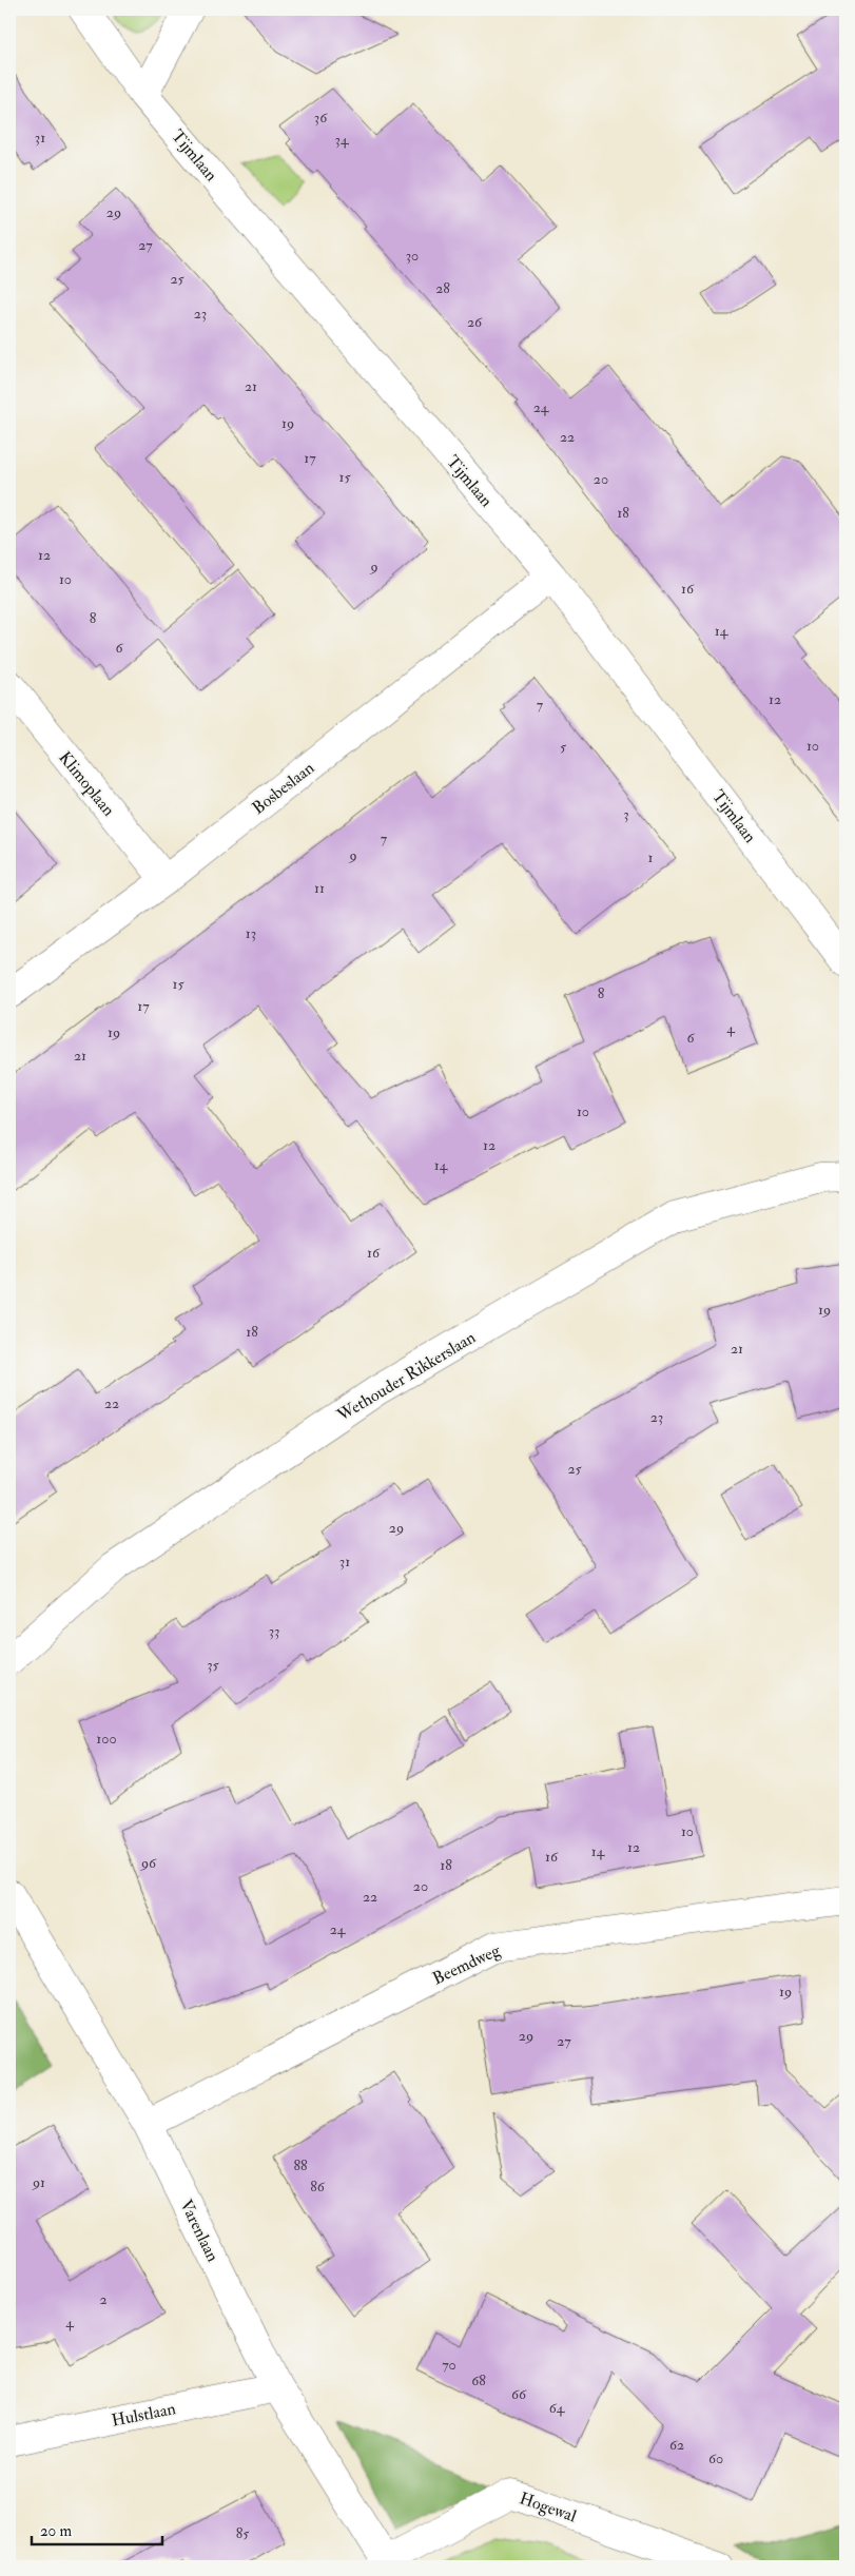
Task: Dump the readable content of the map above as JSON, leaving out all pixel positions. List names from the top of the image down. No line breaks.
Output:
{"streets":{"street":["Tijmlaan","Klimoplaan","Bosbeslaan","Wethouder Rikkerslaan","Beemdweg","Varenlaan","Hulstlaan","Hogewal"]},"crossings":[["Tijmlaan","Bosbeslaan"],["Klimoplaan","Bosbeslaan"],["Beemdweg","Varenlaan"],["Varenlaan","Hulstlaan"],["Varenlaan","Hogewal"]],"house_numbers":["36","31","34","29","27","30","25","28","23","26","21","24","19","22","17","15","20","18","12","9","10","16","8","14","6","12","7","10","5","3","7","9","1","11","13","15","8","17","4","19","6","21","10","12","14","16","19","18","21","22","23","25","29","31","33","35","100","10","12","14","16","96","18","20","22","24","19","29","27","88","91","86","2","4","70","68","66","64","62","60","85"],"scale_bar":"20 m"}
